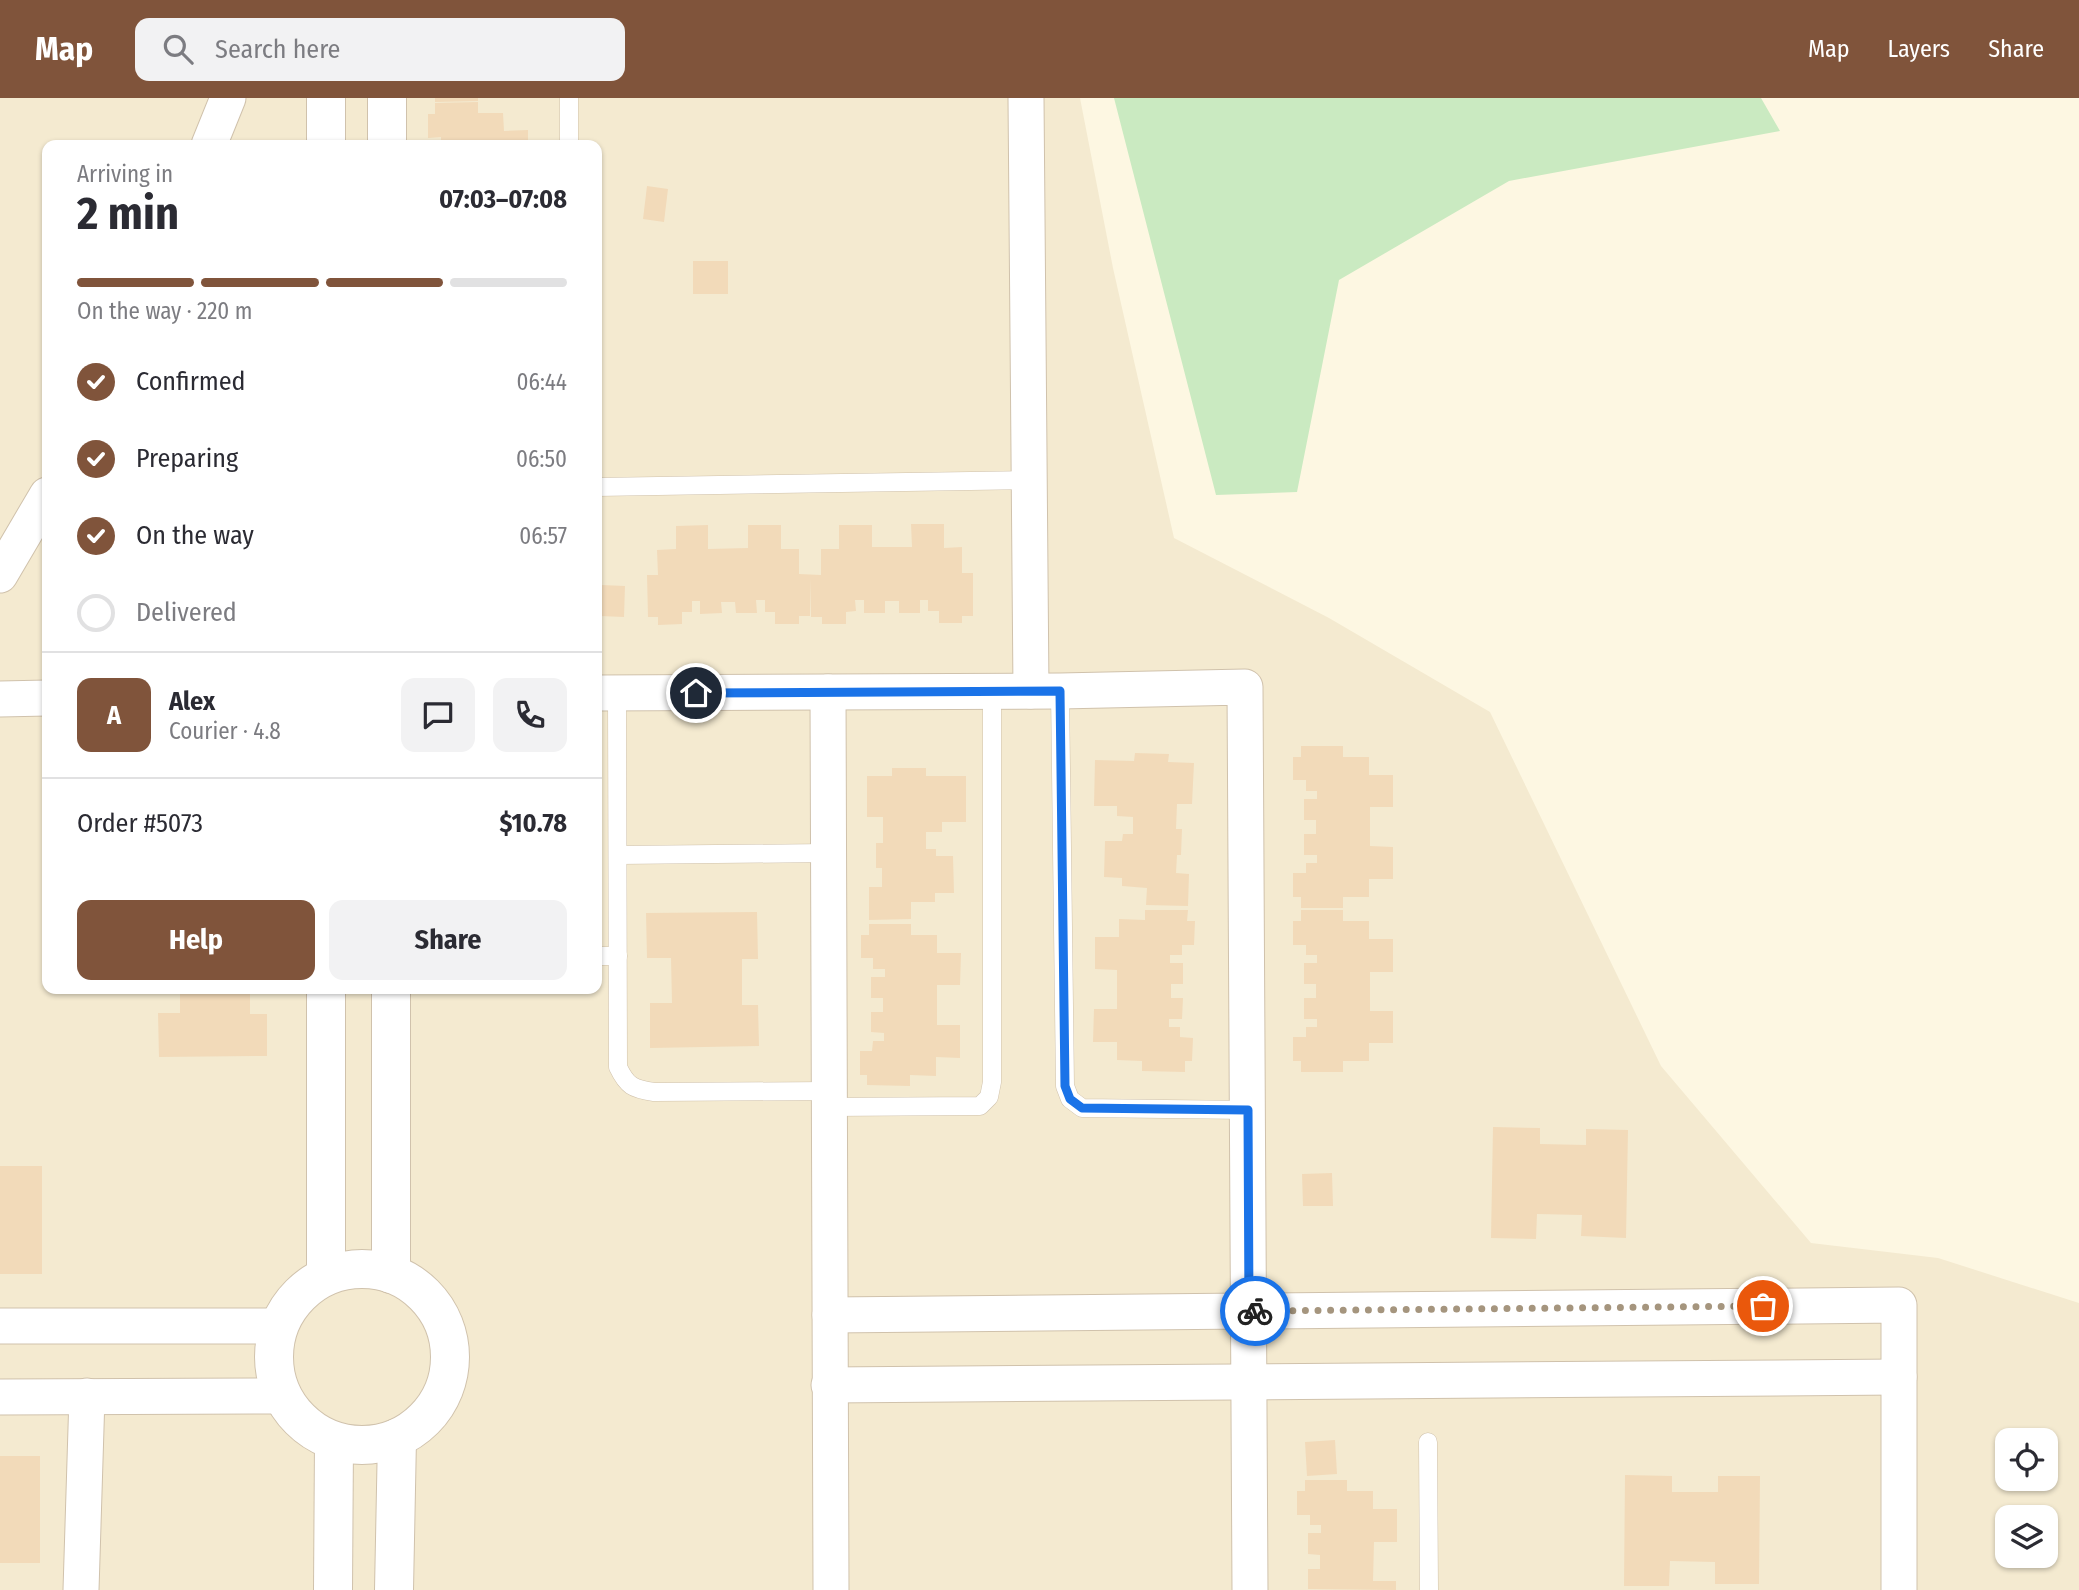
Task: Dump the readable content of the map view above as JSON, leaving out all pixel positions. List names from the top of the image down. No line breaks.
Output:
{"page":{"header":"Map","search":"Search here","nav":["Map","Layers","Share"],"heading":["2 min","Arriving in","07:03–07:08"],"panel":["Alex","Courier · 4.8","Order #5073","$10.78"],"bar":"On the way · 220 m","list":[["Confirmed","06:44"],["Preparing","06:50"],["On the way","06:57"],"Delivered"],"round":"A","buttons":["Help","Share"]}}
